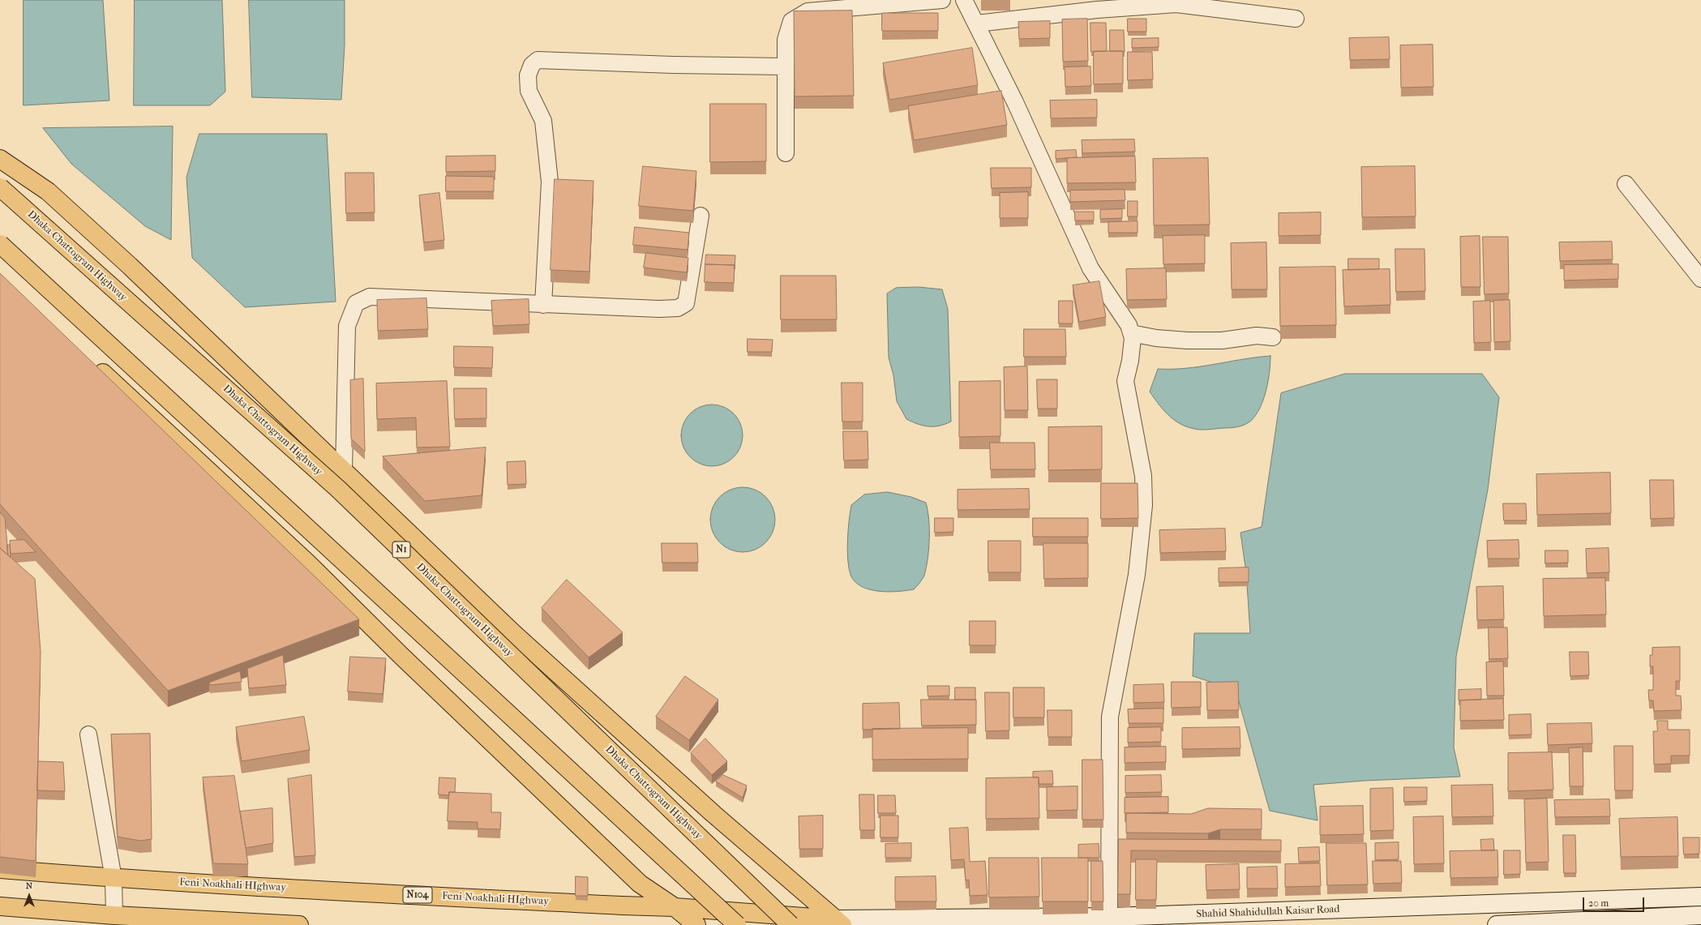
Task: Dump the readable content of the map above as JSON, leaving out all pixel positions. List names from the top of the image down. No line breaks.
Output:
{"streets":{"highway":["Dhaka-Chattogram Highway","N1","Feni-Noakhali HIghway","N104"],"main road":["Shahid Shahidullah Kaisar Road"]},"crossings":[["Feni-Noakhali HIghway","Shahid Shahidullah Kaisar Road"]],"scale_bar":"20 m","north":"top"}
